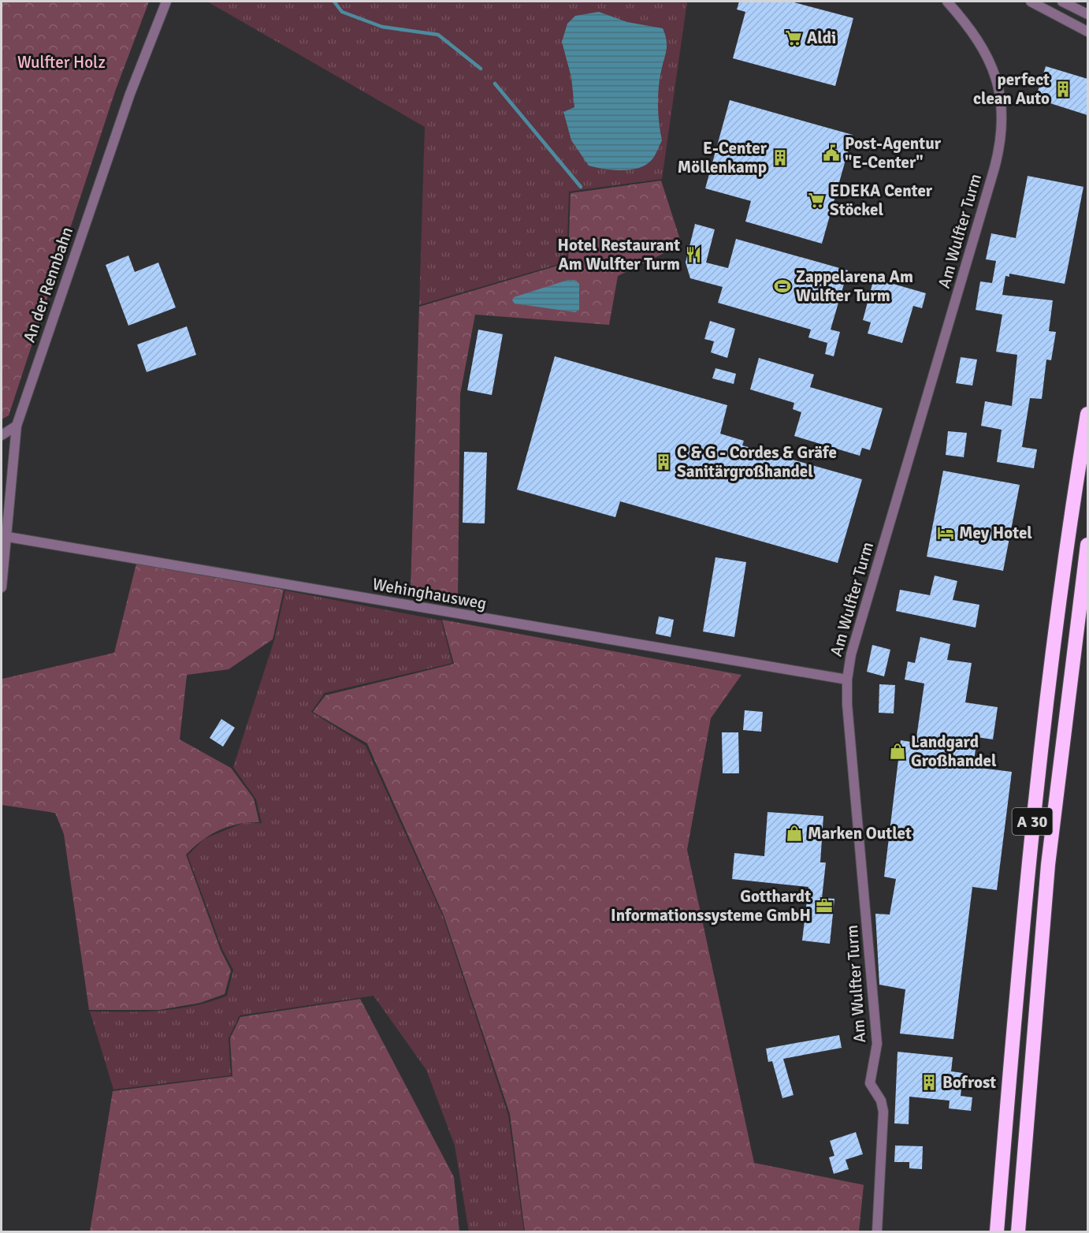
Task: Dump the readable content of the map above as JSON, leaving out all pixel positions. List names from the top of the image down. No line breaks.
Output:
{"streets":{"highway":["A 30"],"street":["Am Wulfter Turm","An der Rennbahn","Wehinghausweg"]},"crossings":[["Am Wulfter Turm","Wehinghausweg"],["An der Rennbahn","Wehinghausweg"]],"parks":["Wulfter Holz"],"places":{"supermarket":["Aldi","EDEKA Center Stöckel"],"building":["perfect clean Auto","E-Center Möllenkamp","C & G - Cordes & Gräfe Sanitärgroßhandel","Bofrost"],"public building":["Post-Agentur \"E-Center\""],"restaurant":["Hotel Restaurant Am Wulfter Turm"],"sports":["Zappelarena Am Wulfter Turm"],"hotel":["Mey Hotel"],"shop":["Landgard Großhandel","Marken Outlet"],"office":["Gotthardt Informationssysteme GmbH"]}}
